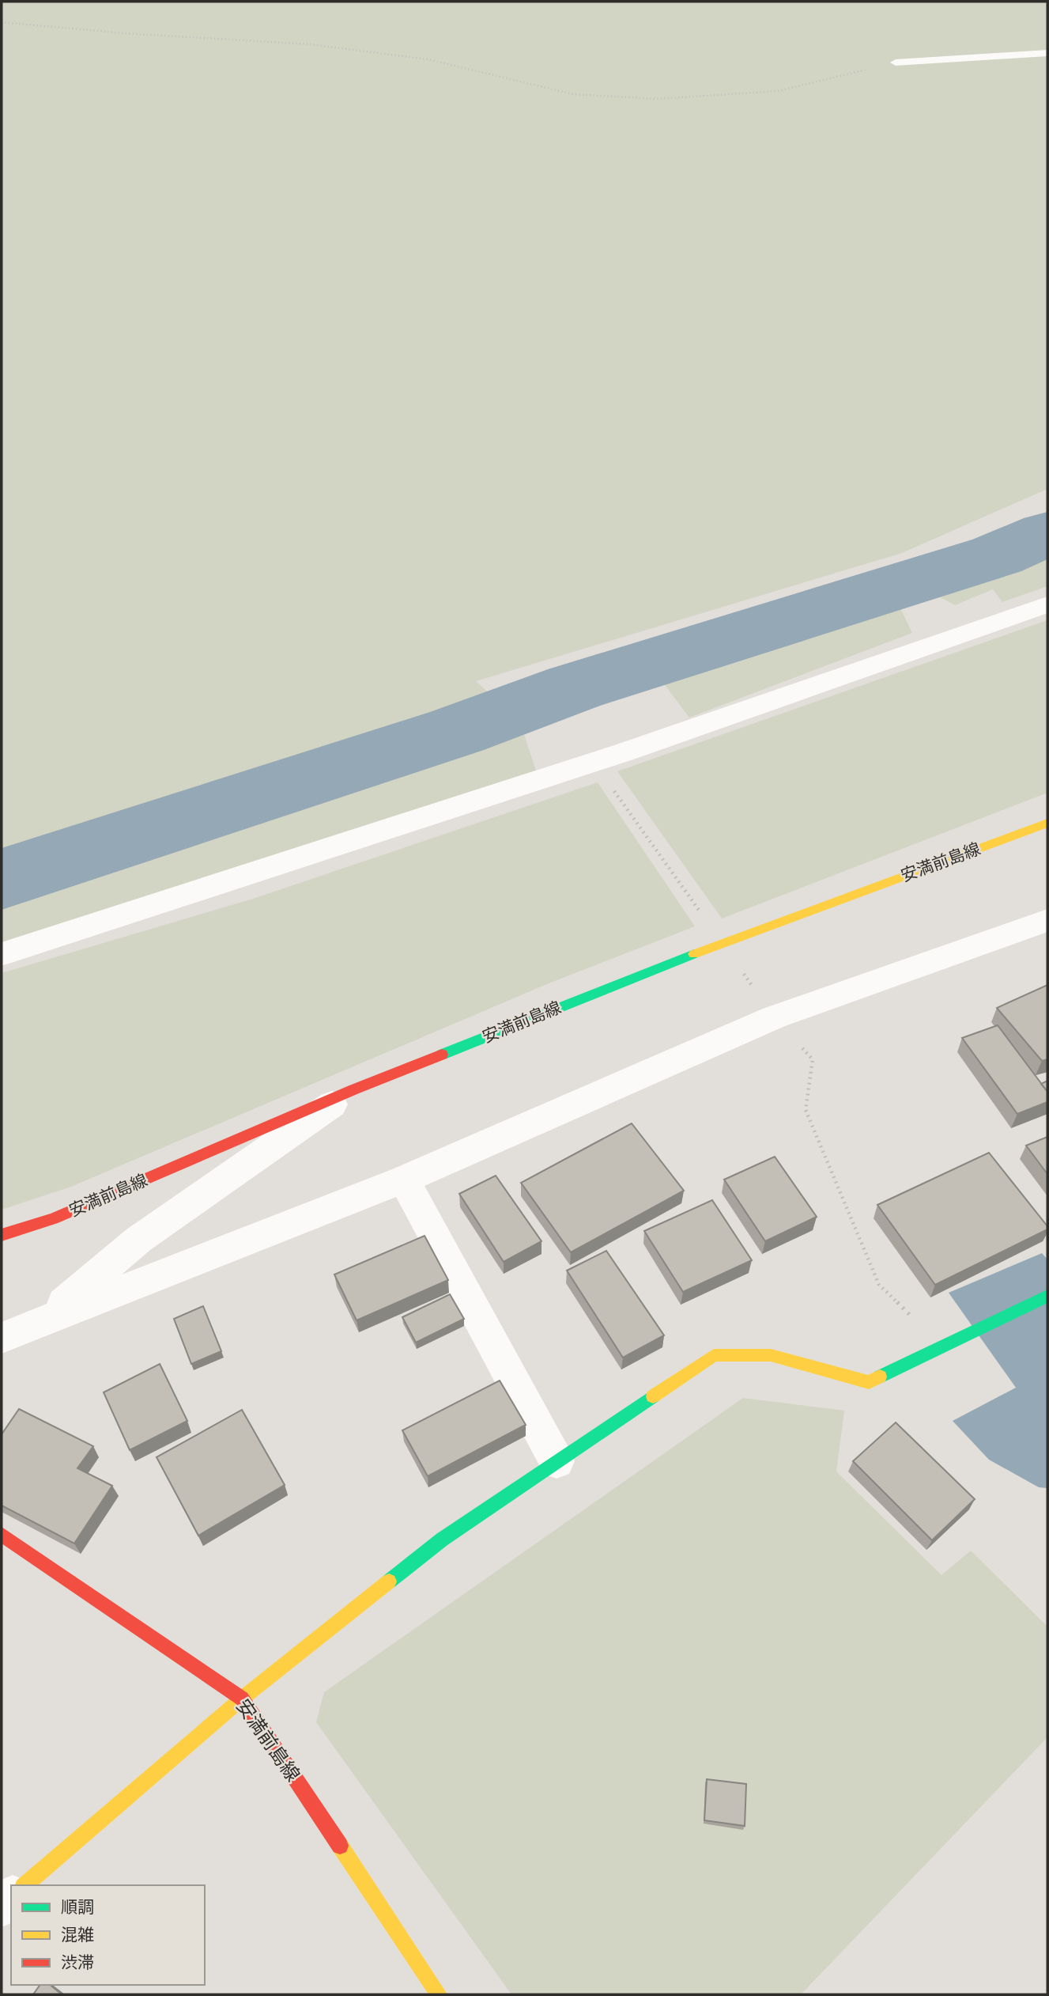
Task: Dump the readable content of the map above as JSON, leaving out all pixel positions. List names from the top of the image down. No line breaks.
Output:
{"streets":{"main road":["安満前島線"]},"legend":["順調","混雑","渋滞"]}
